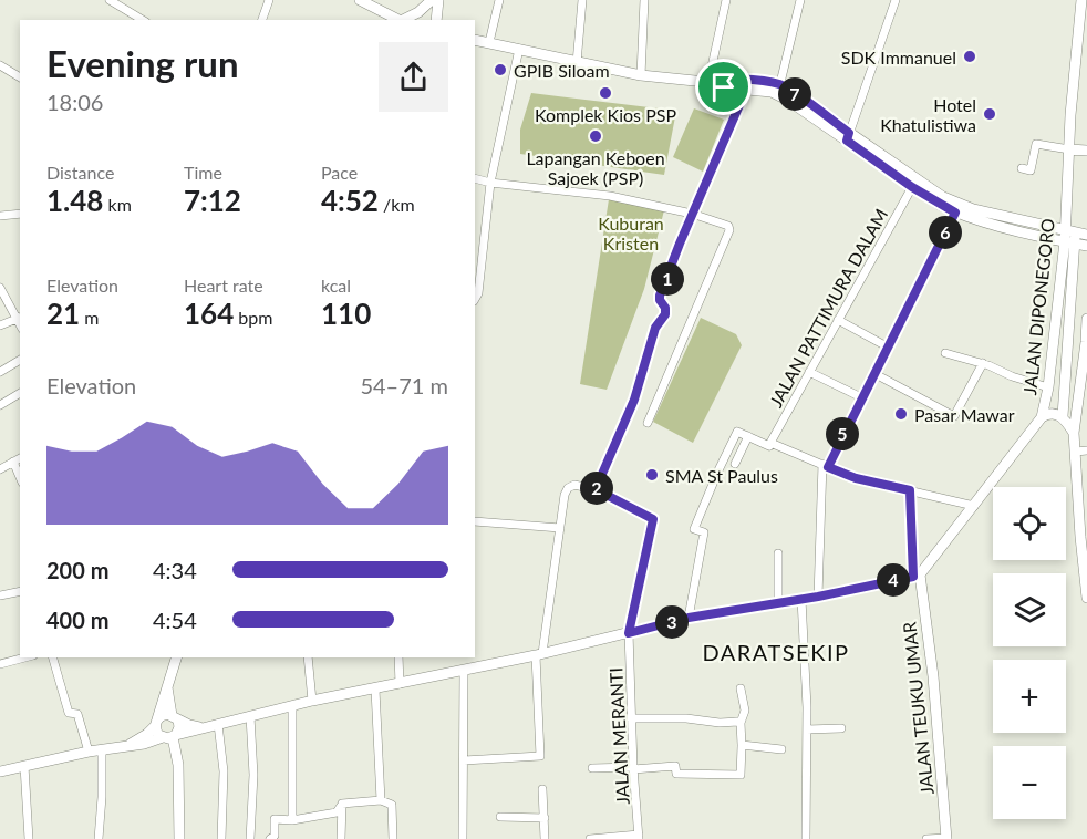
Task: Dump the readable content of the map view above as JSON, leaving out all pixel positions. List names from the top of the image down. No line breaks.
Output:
{"streets":{"street":["JALAN DIPONEGORO","JALAN PATTIMURA DALAM","JALAN TEUKU UMAR","JALAN MERANTI"]},"crossings":[["JALAN DIPONEGORO","JALAN TEUKU UMAR"]],"districts":["DARATSEKIP"],"parks":["Kuburan Kristen"],"places":["SDK Immanuel","GPIB Siloam","Komplek Kios PSP","Hotel Khatulistiwa","Lapangan Keboen Sajoek (PSP)","Pasar Mawar","SMA St Paulus"],"page":{"heading":["Evening run","18:06"],"pins":["7","6","1","5","2","4","3"],"stats":[["Distance","1.48 km"],["Time","7:12"],["Pace","4:52 /km"],["Elevation","21 m"],["Heart rate","164 bpm"],["kcal","110"]],"chart":["Elevation","54–71 m"],"map_buttons":["+","−"],"list":[{"name":"200 m","note":"4:34"},{"name":"400 m","note":"4:54"}]}}
